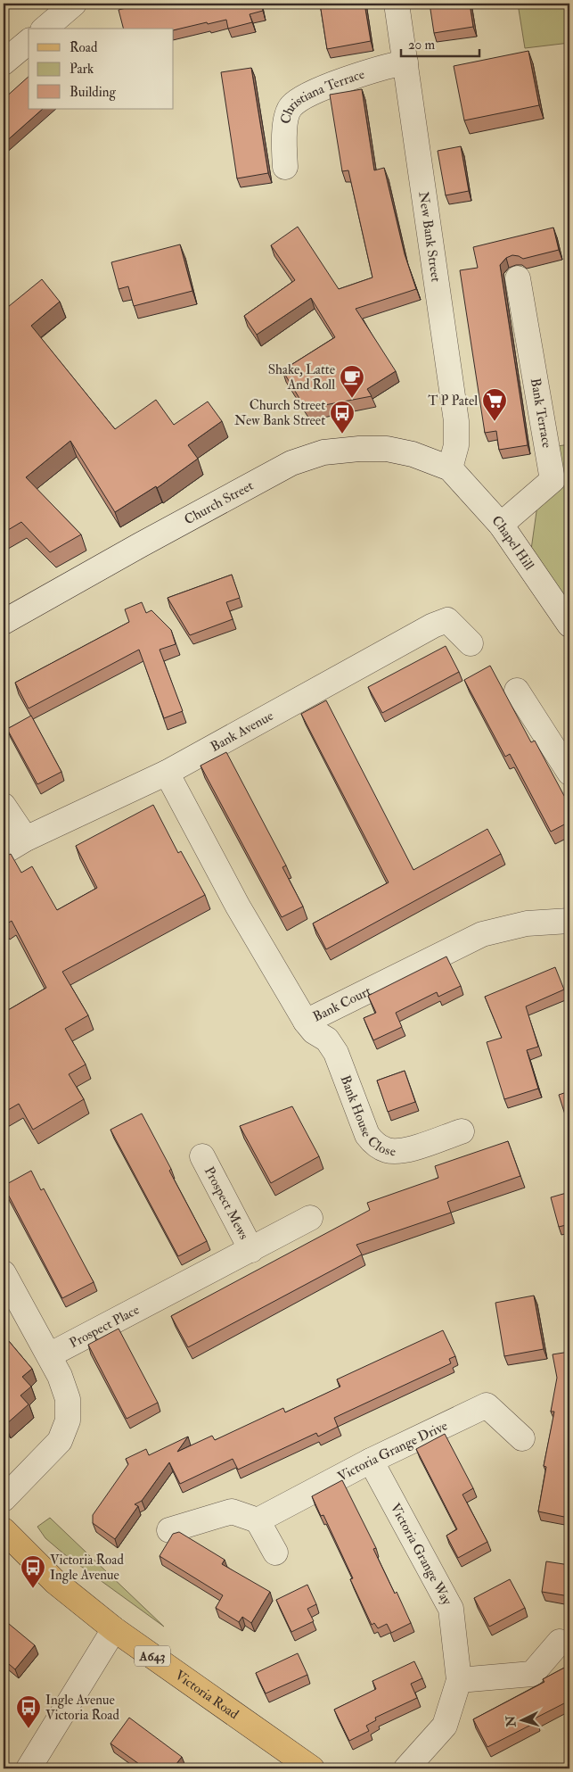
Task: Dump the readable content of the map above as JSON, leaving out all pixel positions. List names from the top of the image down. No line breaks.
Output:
{"streets":{"main road":["A643","Victoria Road"],"street":["Christiana Terrace","New Bank Street","Bank Terrace","Church Street","Chapel Hill","Bank Avenue","Bank Court","Bank House Close","Prospect Mews","Prospect Place","Victoria Grange Drive","Victoria Grange Way"]},"crossings":[["Christiana Terrace","New Bank Street"],["New Bank Street","Church Street"],["New Bank Street","Chapel Hill"],["Bank Terrace","Chapel Hill"],["Church Street","Chapel Hill"],["Bank Avenue","Bank Court"],["Bank Court","Bank House Close"],["Prospect Mews","Prospect Place"],["Victoria Grange Drive","Victoria Grange Way"]],"places":{"cafe":["Shake, Latte And Roll"],"supermarket":["T P Patel"],"bus stop":["Church Street New Bank Street","Victoria Road Ingle Avenue","Ingle Avenue Victoria Road"]},"legend":["Road","Park","Building"],"scale_bar":"20 m","north":"left"}
